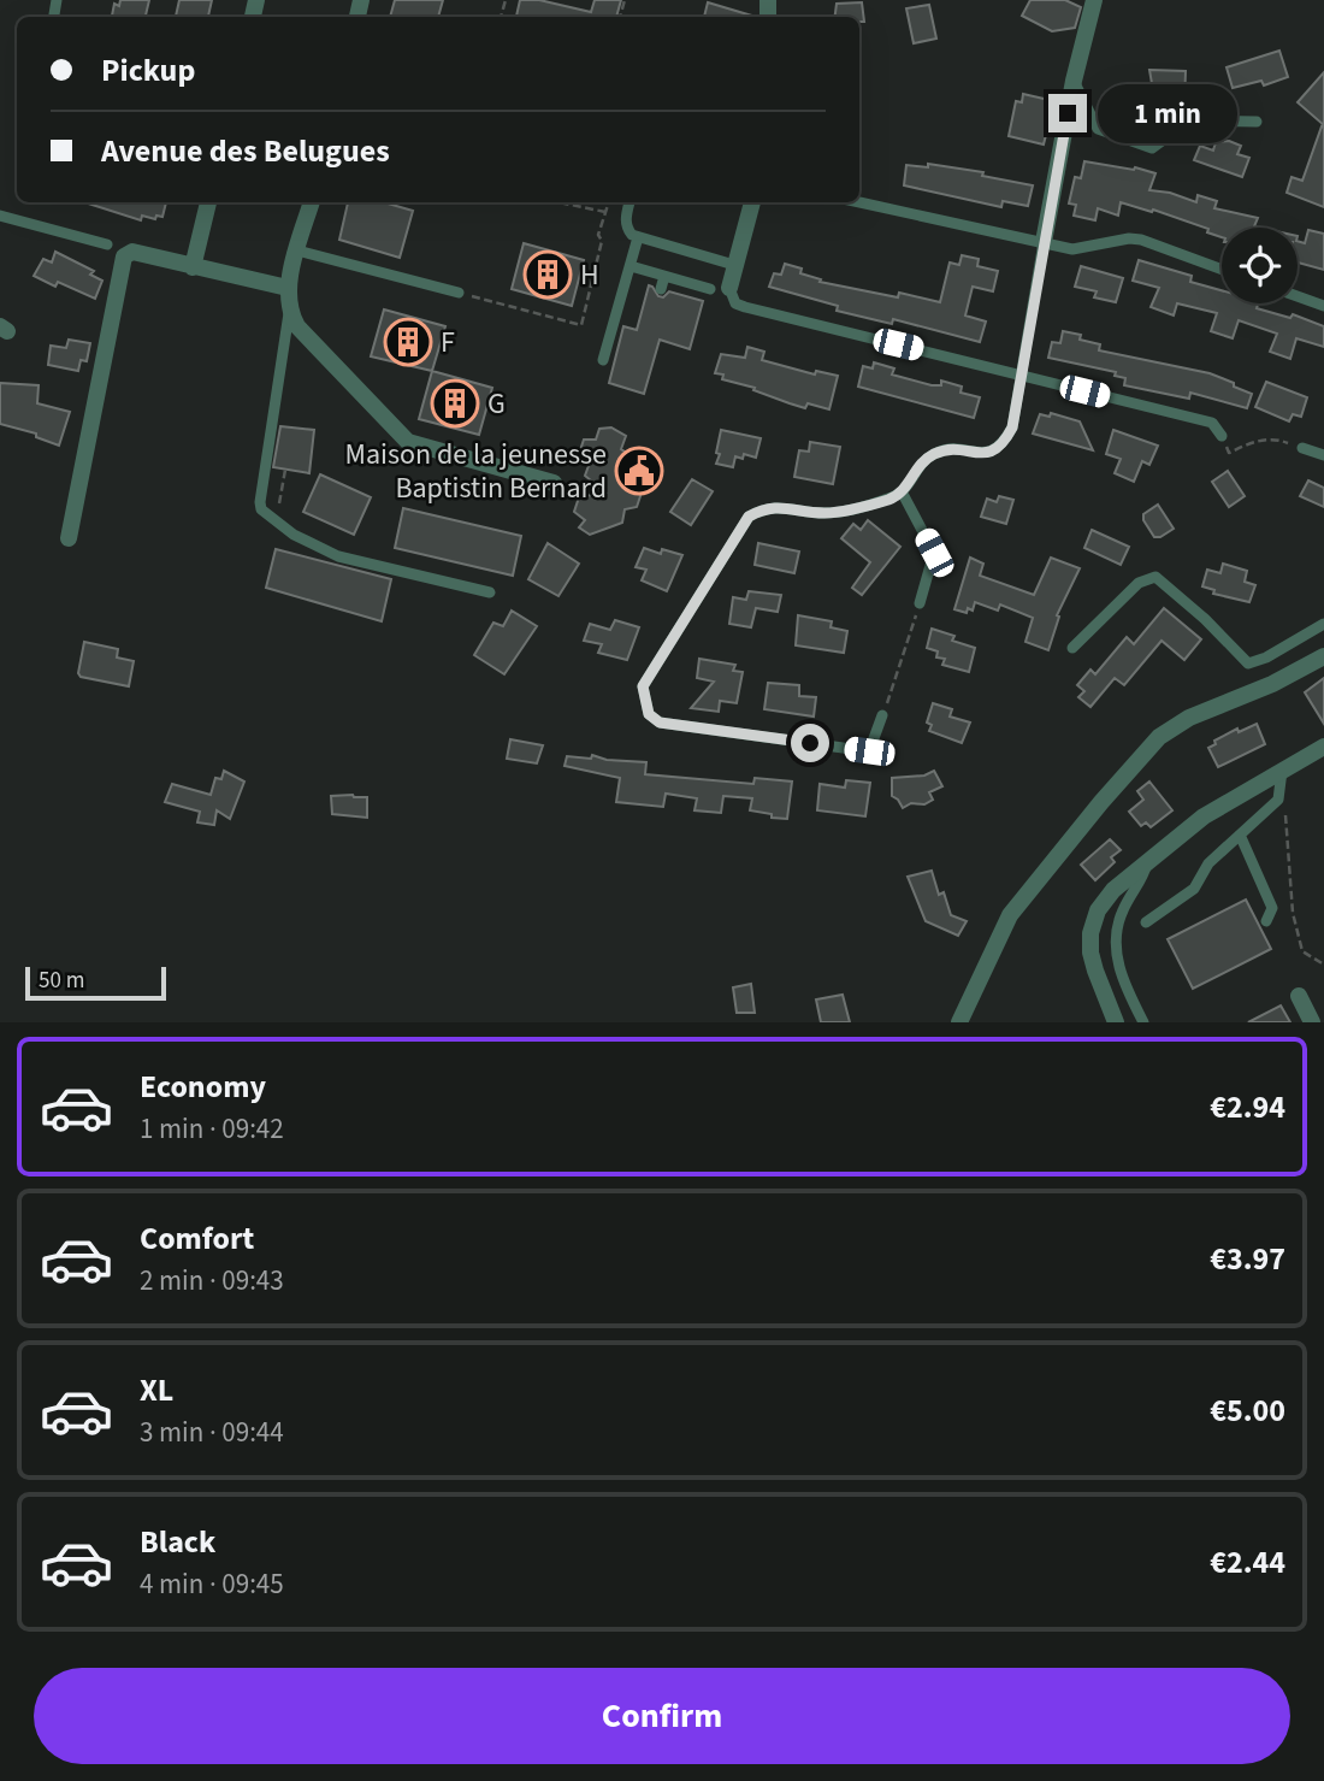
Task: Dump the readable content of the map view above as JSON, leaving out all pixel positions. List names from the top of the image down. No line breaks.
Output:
{"places":{"building":["H","F","G"],"public building":["Maison de la jeunesse Baptistin Bernard"]},"scale_bar":"50 m","page":{"banner":["Pickup","Avenue des Belugues"],"bubble":"1 min","scale":"50 m","list":[{"name":"Economy","note":"1 min · 09:42","value":"€2.94"},{"name":"Comfort","note":"2 min · 09:43","value":"€3.97"},{"name":"XL","note":"3 min · 09:44","value":"€5.00"},{"name":"Black","note":"4 min · 09:45","value":"€2.44"}],"buttons":"Confirm"}}
